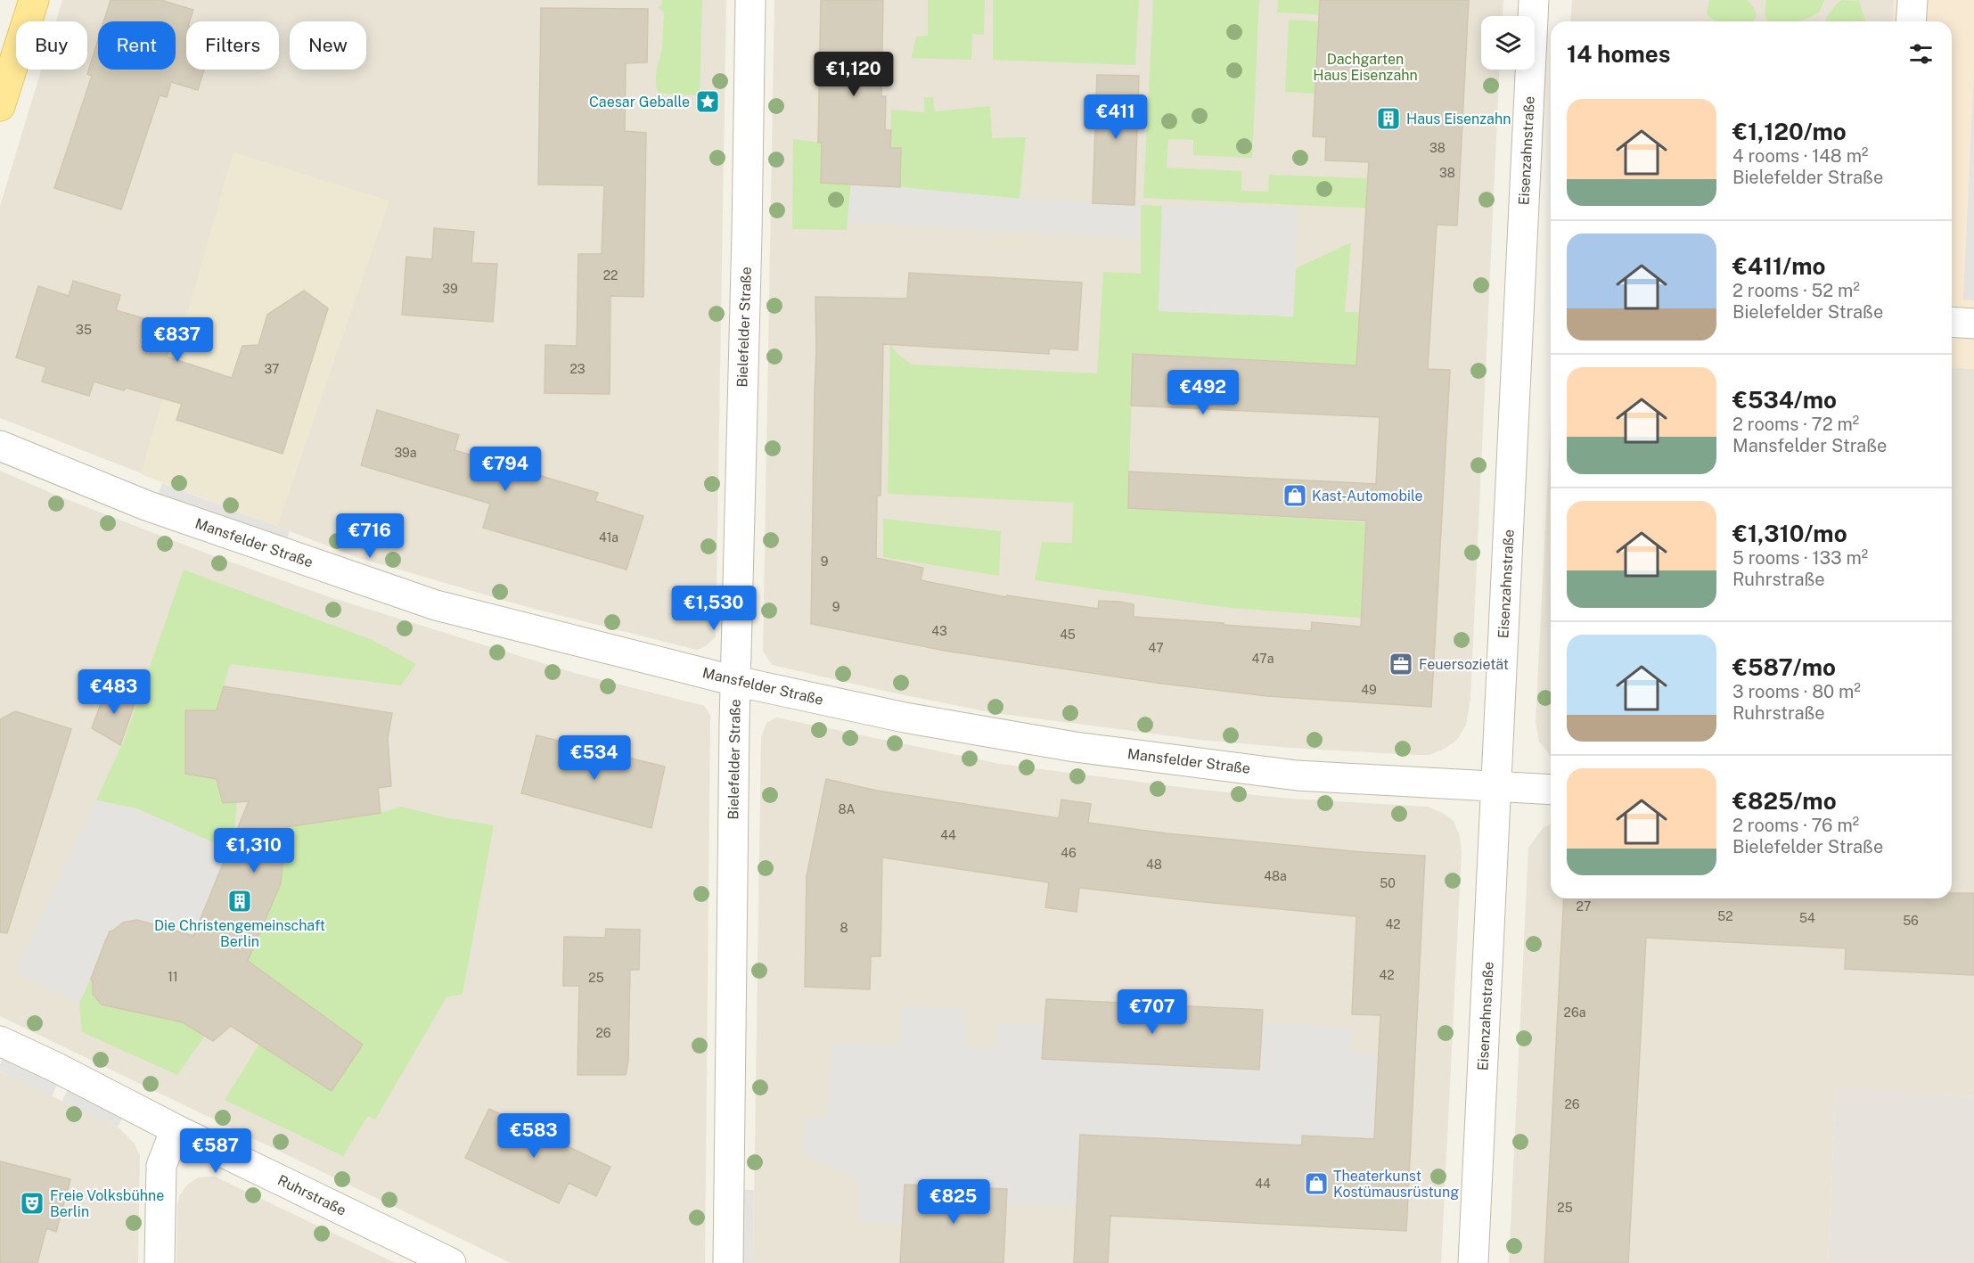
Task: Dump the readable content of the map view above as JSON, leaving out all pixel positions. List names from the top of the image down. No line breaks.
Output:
{"streets":{"street":["Eisenzahnstraße","Bielefelder Straße","Mansfelder Straße","Ruhrstraße"]},"crossings":[["Eisenzahnstraße","Mansfelder Straße"],["Bielefelder Straße","Mansfelder Straße"]],"parks":["Dachgarten Haus Eisenzahn"],"places":{"place":["Caesar Geballe"],"building":["Haus Eisenzahn","Die Christengemeinschaft Berlin"],"shop":["Kast-Automobile","Theaterkunst Kostümausrüstung"],"office":["Feuersozietät"],"theatre":["Freie Volksbühne Berlin"]},"house_numbers":["38","38","22","39","35","37","23","39a","41a","9","9","43","45","47","47a","49","8A","44","46","48","48a","50","27","52","54","56","42","8","42","11","25","26a","26","26","44","25"],"page":{"chip":["Buy","Rent","Filters","New"],"heading":"14 homes","price":["€1,120","€411","€837","€492","€794","€716","€1,530","€483","€534","€1,310","€707","€583","€587","€825"],"list":[{"name":"€1,120/mo","note":"4 rooms · 148 m² · Bielefelder Straße"},{"name":"€411/mo","note":"2 rooms · 52 m² · Bielefelder Straße"},{"name":"€534/mo","note":"2 rooms · 72 m² · Mansfelder Straße"},{"name":"€1,310/mo","note":"5 rooms · 133 m² · Ruhrstraße"},{"name":"€587/mo","note":"3 rooms · 80 m² · Ruhrstraße"},{"name":"€825/mo","note":"2 rooms · 76 m² · Bielefelder Straße"}]}}
